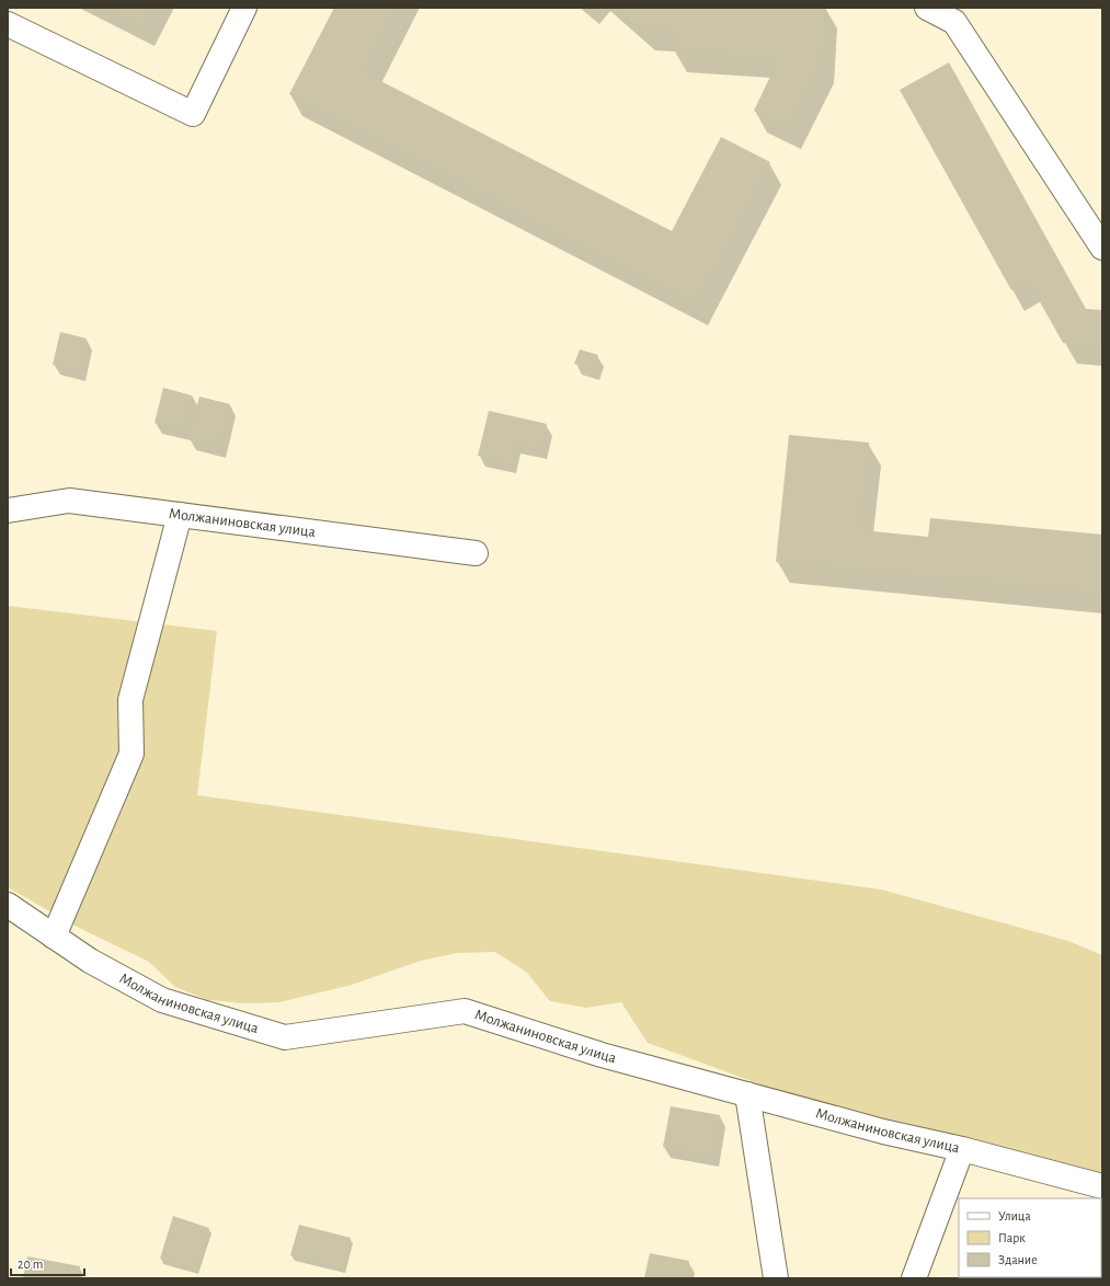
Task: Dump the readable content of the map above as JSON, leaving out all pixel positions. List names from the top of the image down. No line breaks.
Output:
{"streets":{"street":["Молжаниновская улица"]},"legend":["Улица","Парк","Здание"],"scale_bar":"20 m"}
